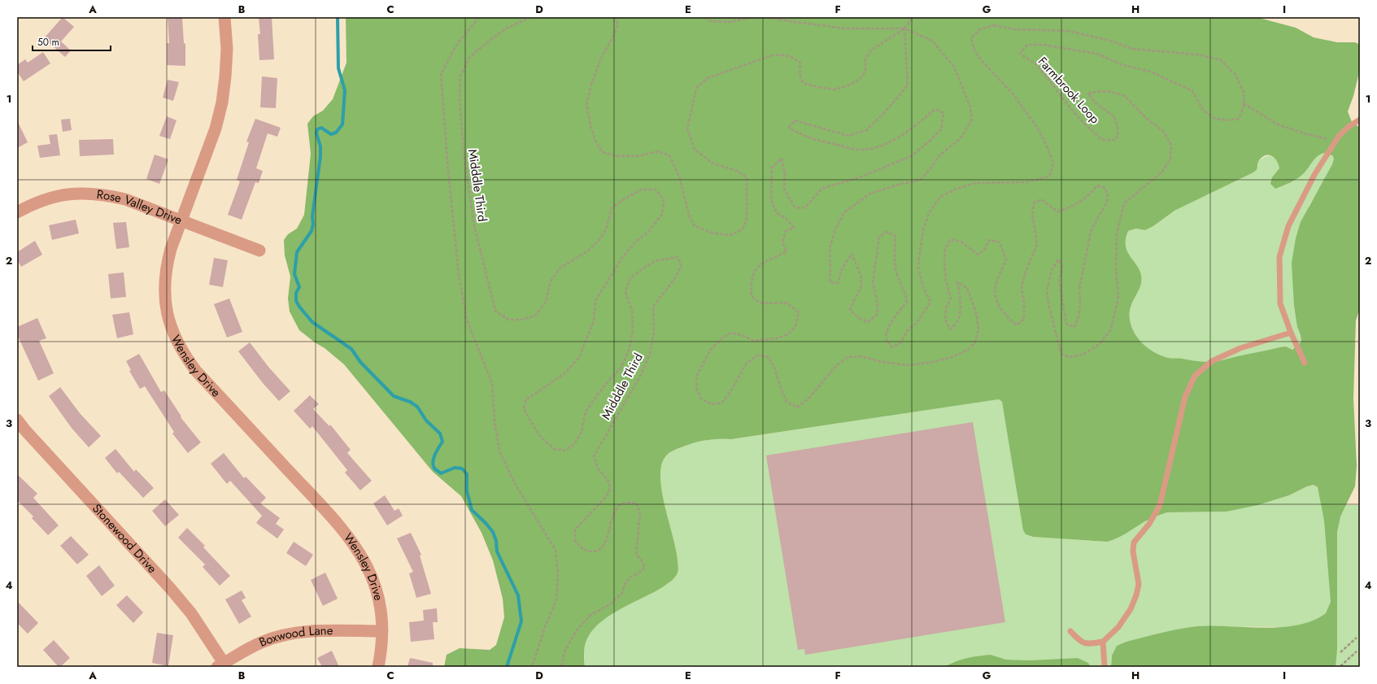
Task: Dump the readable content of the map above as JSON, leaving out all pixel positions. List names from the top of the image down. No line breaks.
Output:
{"streets":{"street":["Rose Valley Drive","Wensley Drive","Stonewood Drive","Boxwood Lane"],"path":["Farmbrook Loop","Midddle Third"]},"crossings":[["Rose Valley Drive","Wensley Drive"],["Wensley Drive","Boxwood Lane"],["Stonewood Drive","Boxwood Lane"]],"scale_bar":"50 m","grid":{"columns":["A","B","C","D","E","F","G","H","I"],"rows":["1","2","3","4"]}}
